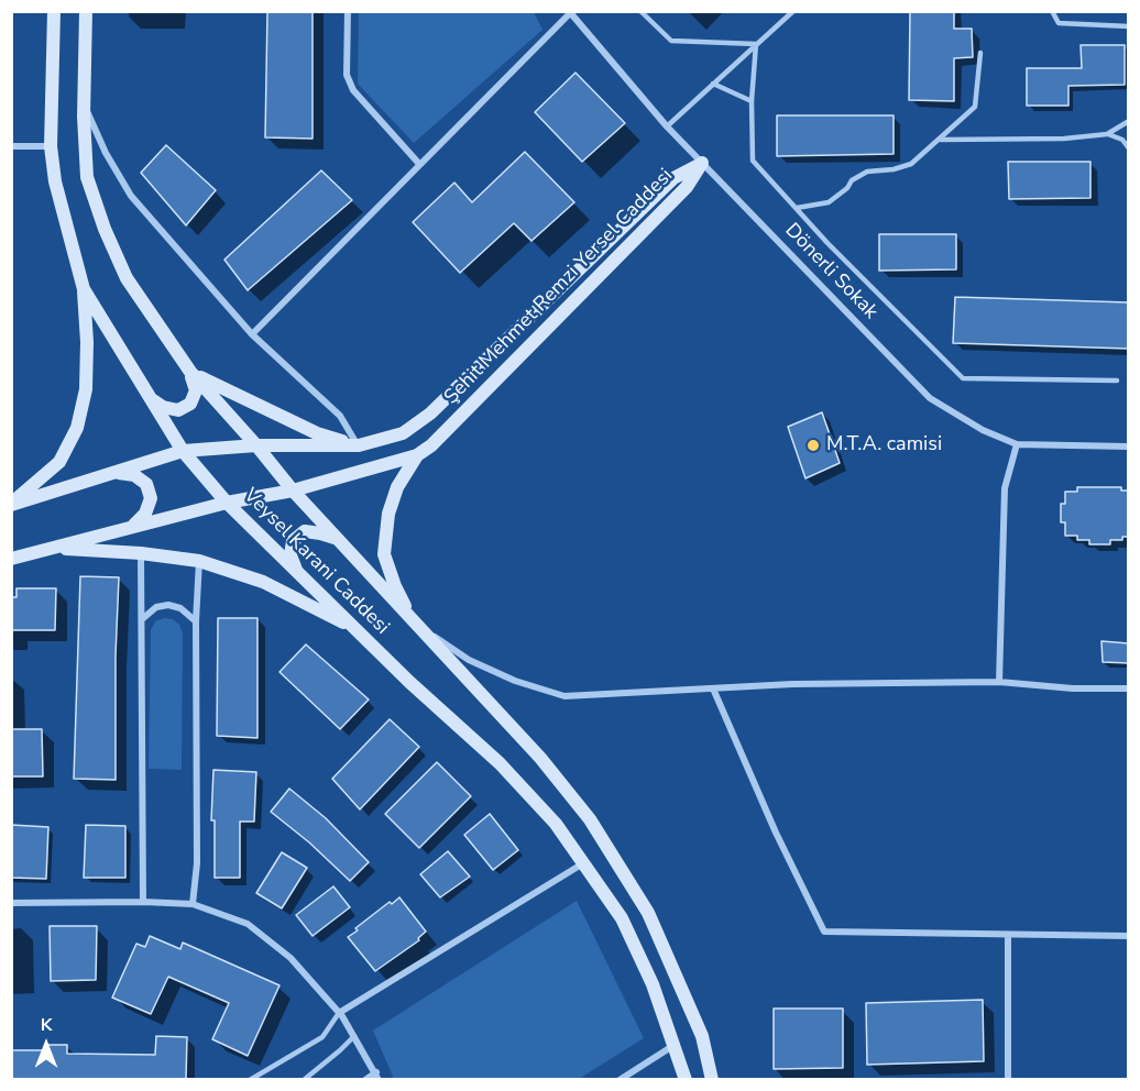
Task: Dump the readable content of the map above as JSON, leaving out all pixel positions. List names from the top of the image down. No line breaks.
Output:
{"streets":{"main road":["Şehit Mehmet Remzi Yersel Caddesi","Veysel Karani Caddesi"],"street":["Dönerli Sokak"]},"crossings":[["Dönerli Sokak","Şehit Mehmet Remzi Yersel Caddesi"],["Şehit Mehmet Remzi Yersel Caddesi","Veysel Karani Caddesi"]],"places":["M.T.A. camisi"],"north":"top"}
